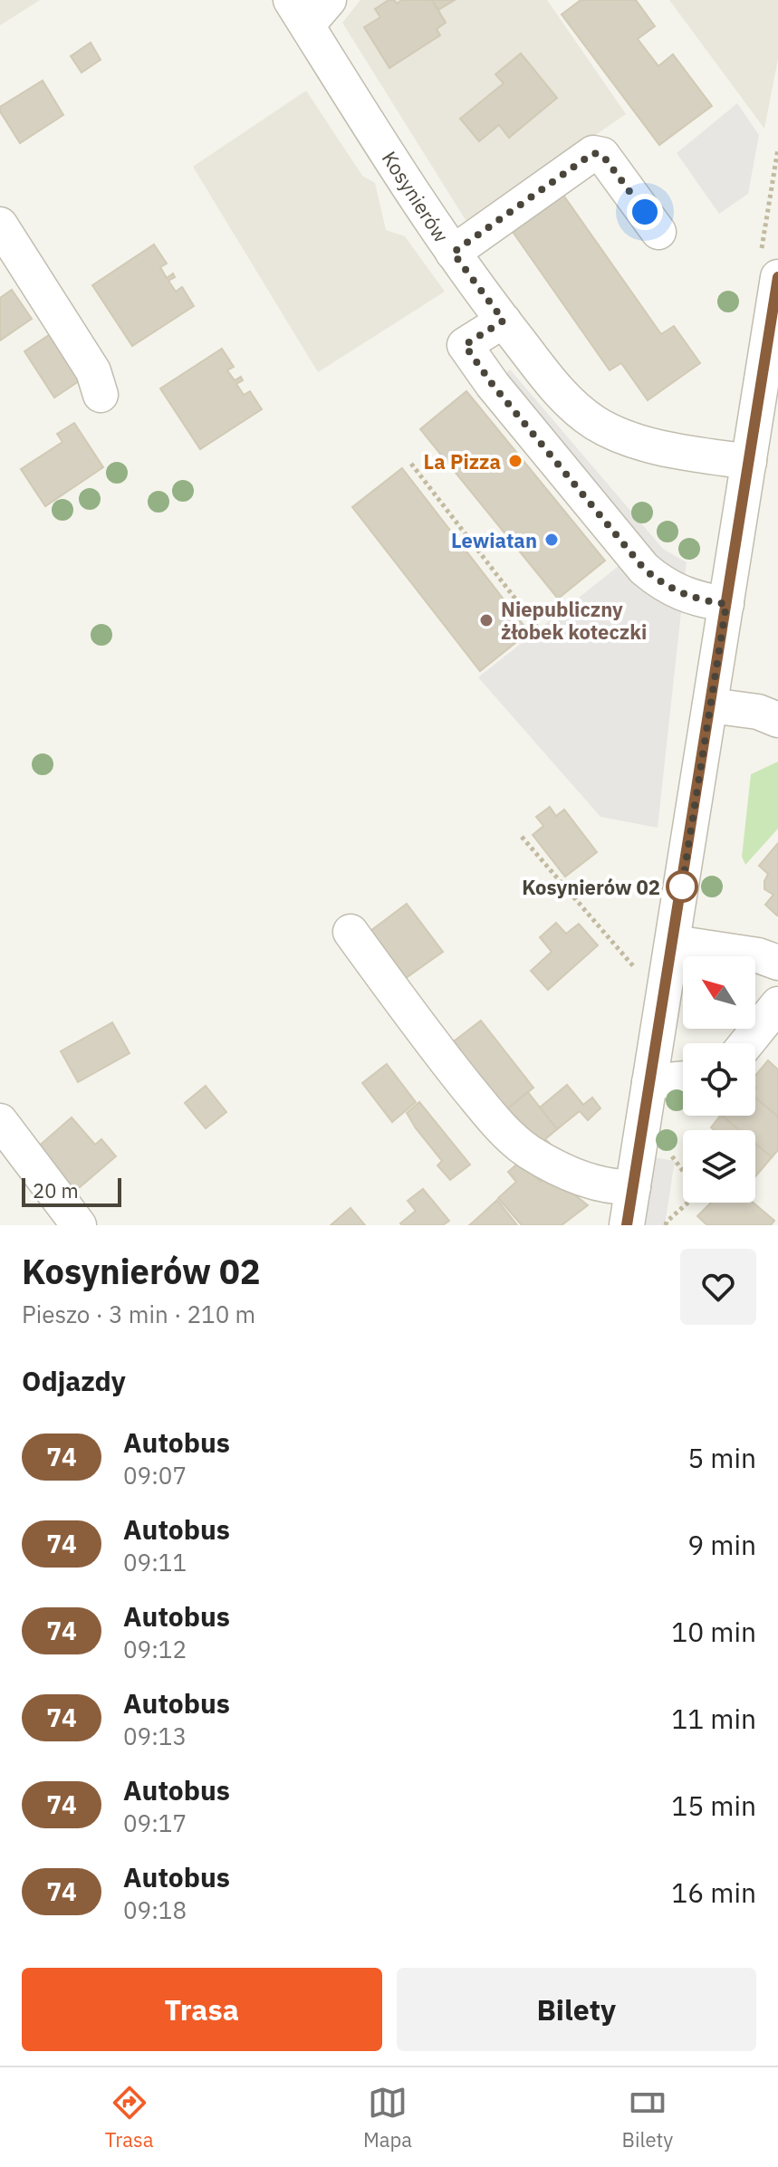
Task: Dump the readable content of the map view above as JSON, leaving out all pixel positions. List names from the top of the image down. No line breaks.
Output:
{"streets":{"street":["Kosynierów"]},"places":["La Pizza","Lewiatan","Niepubliczny żłobek koteczki","Kosynierów 02"],"lines":["bus line 74"],"scale_bar":"20 m","north":"top left","page":{"scale":"20 m","heading":[["Kosynierów 02","Pieszo · 3 min · 210 m"],"Odjazdy"],"list":[{"mark":"74","name":"Autobus","note":"09:07","value":"5 min"},{"mark":"74","name":"Autobus","note":"09:11","value":"9 min"},{"mark":"74","name":"Autobus","note":"09:12","value":"10 min"},{"mark":"74","name":"Autobus","note":"09:13","value":"11 min"},{"mark":"74","name":"Autobus","note":"09:17","value":"15 min"},{"mark":"74","name":"Autobus","note":"09:18","value":"16 min"}],"buttons":["Trasa","Bilety"],"tabs":["Trasa","Mapa","Bilety"]}}
